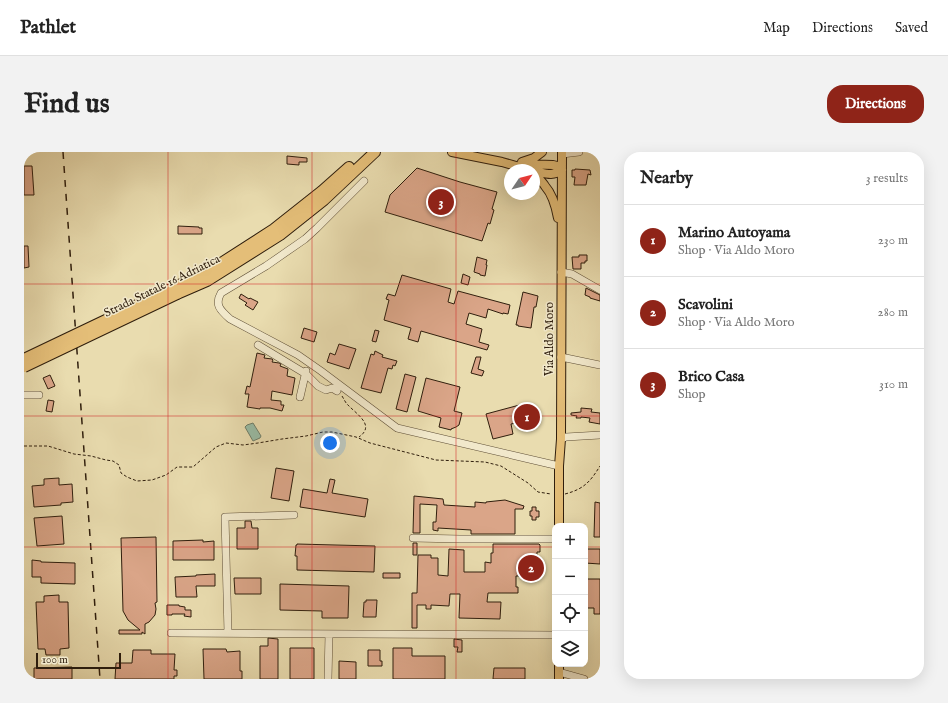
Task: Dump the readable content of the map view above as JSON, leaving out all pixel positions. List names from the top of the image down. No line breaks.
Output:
{"streets":{"highway":["Strada Statale 16 Adriatica"],"main road":["Via Aldo Moro"]},"scale_bar":"100 m","north":"top right","page":{"header":"Pathlet","nav":["Map","Directions","Saved"],"buttons":"Directions","title":"Find us","heading":["Nearby","3 results"],"pins":["3","1","2"],"list":[{"mark":"1","name":"Marino Autoyama","note":"Shop · Via Aldo Moro","value":"230 m"},{"mark":"2","name":"Scavolini","note":"Shop · Via Aldo Moro","value":"280 m"},{"mark":"3","name":"Brico Casa","note":"Shop","value":"310 m"}],"map_buttons":["+","−"],"scale":"100 m"}}
